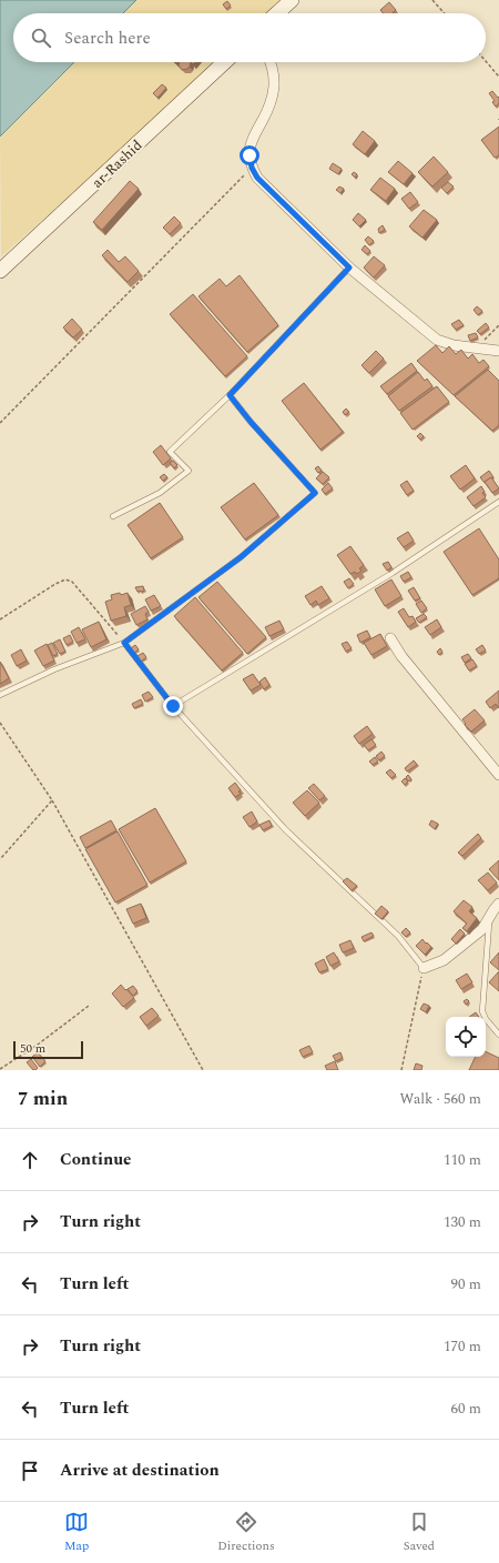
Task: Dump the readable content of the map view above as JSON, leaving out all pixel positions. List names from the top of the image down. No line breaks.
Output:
{"streets":{"main road":["ar-Rashid"]},"scale_bar":"50 m","page":{"search":"Search here","scale":"50 m","heading":["7 min","Walk · 560 m"],"list":[["Continue","110 m"],["Turn right","130 m"],["Turn left","90 m"],["Turn right","170 m"],["Turn left","60 m"],"Arrive at destination"],"nav":["Map","Directions","Saved"]}}
